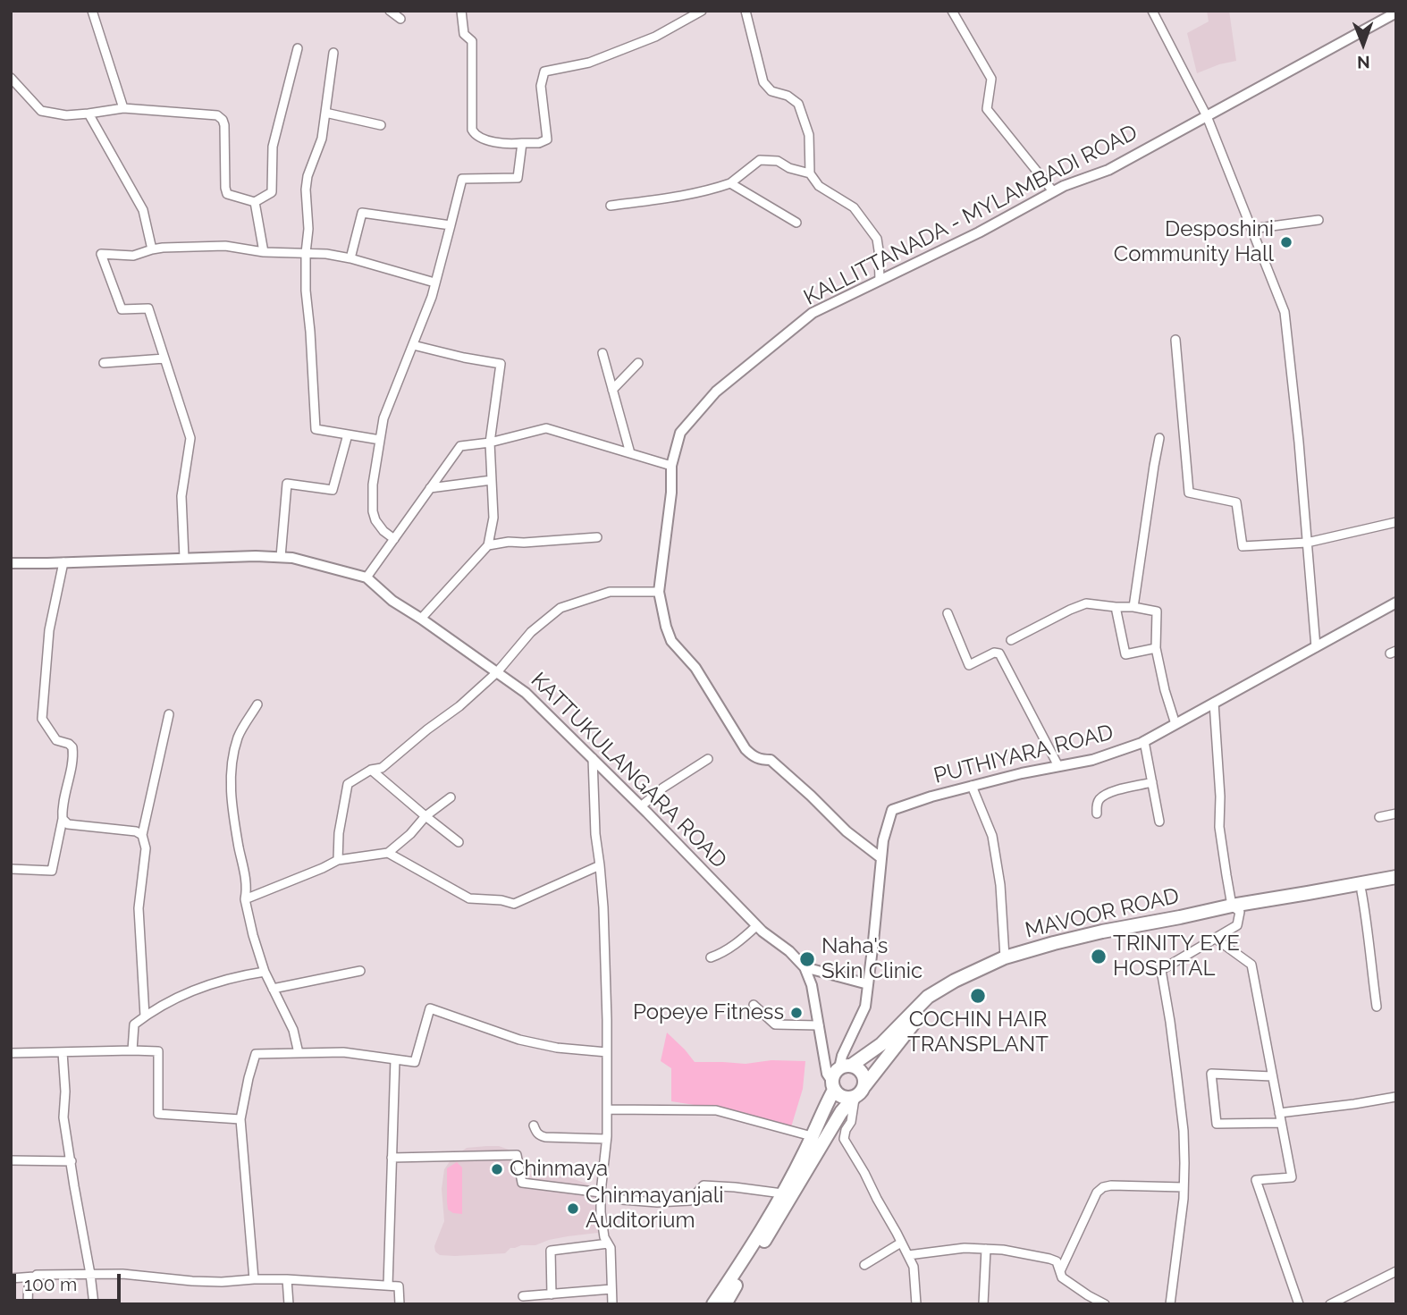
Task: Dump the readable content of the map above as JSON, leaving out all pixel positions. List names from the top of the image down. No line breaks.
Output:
{"streets":{"main road":["MAVOOR ROAD"],"street":["KALLITTANADA - MYLAMBADI ROAD","PUTHIYARA ROAD","KATTUKULANGARA ROAD"]},"crossings":[["KALLITTANADA - MYLAMBADI ROAD","PUTHIYARA ROAD"],["PUTHIYARA ROAD","MAVOOR ROAD"]],"places":["Desposhini Community Hall","TRINITY EYE HOSPITAL","Naha's Skin Clinic","COCHIN HAIR TRANSPLANT","Popeye Fitness","Chinmaya","Chinmayanjali Auditorium"],"scale_bar":"100 m","north":"bottom"}
